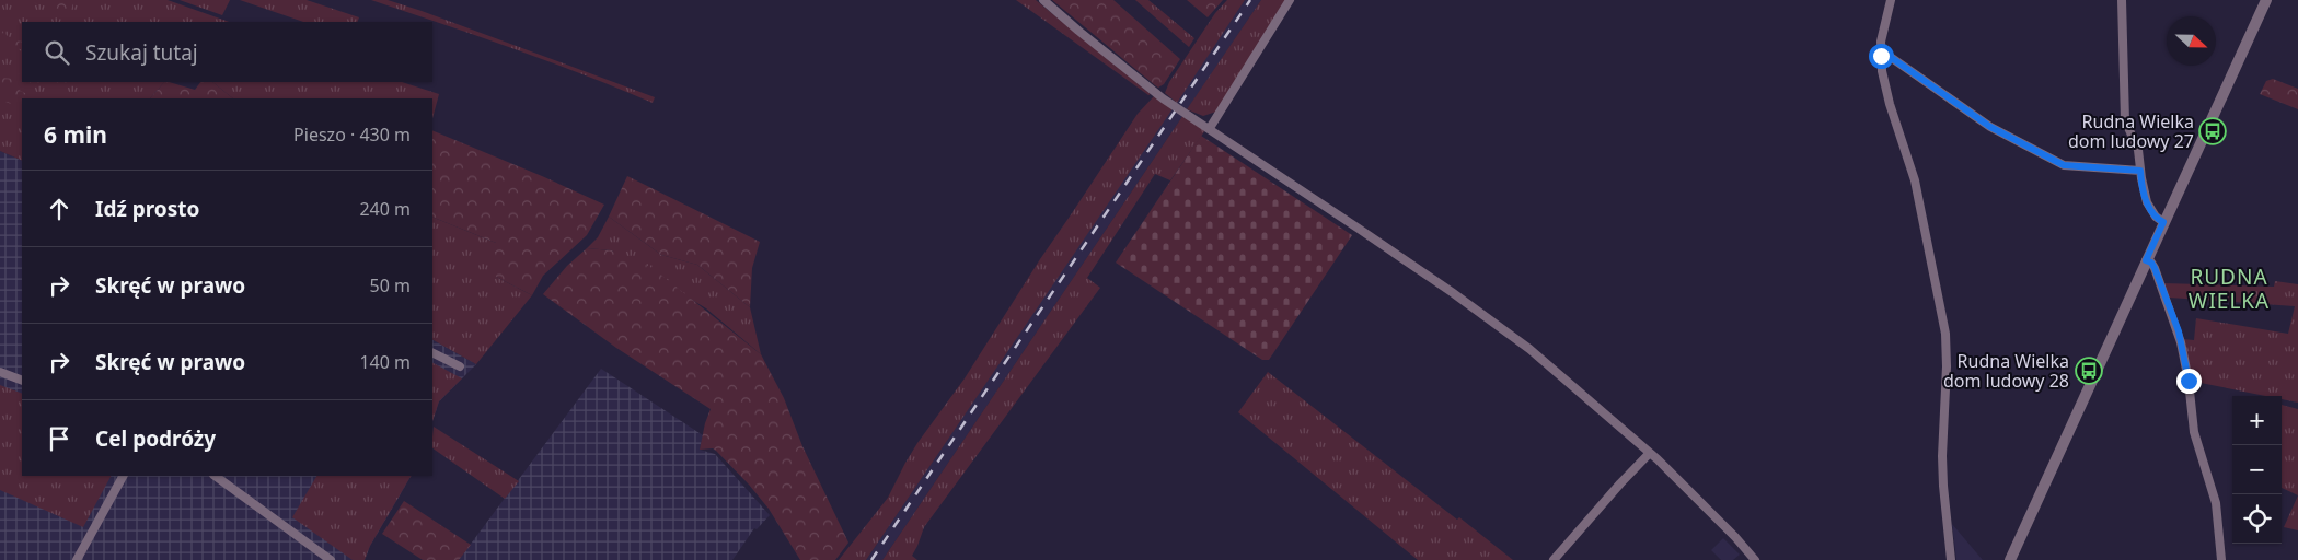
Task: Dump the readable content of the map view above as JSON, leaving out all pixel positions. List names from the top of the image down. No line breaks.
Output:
{"districts":["RUDNA WIELKA"],"places":{"bus stop":["Rudna Wielka dom ludowy 27","Rudna Wielka dom ludowy 28"]},"north":"right","page":{"search":"Szukaj tutaj","heading":["6 min","Pieszo · 430 m"],"list":[["Idź prosto","240 m"],["Skręć w prawo","50 m"],["Skręć w prawo","140 m"],"Cel podróży"],"map_buttons":["+","−"]}}
